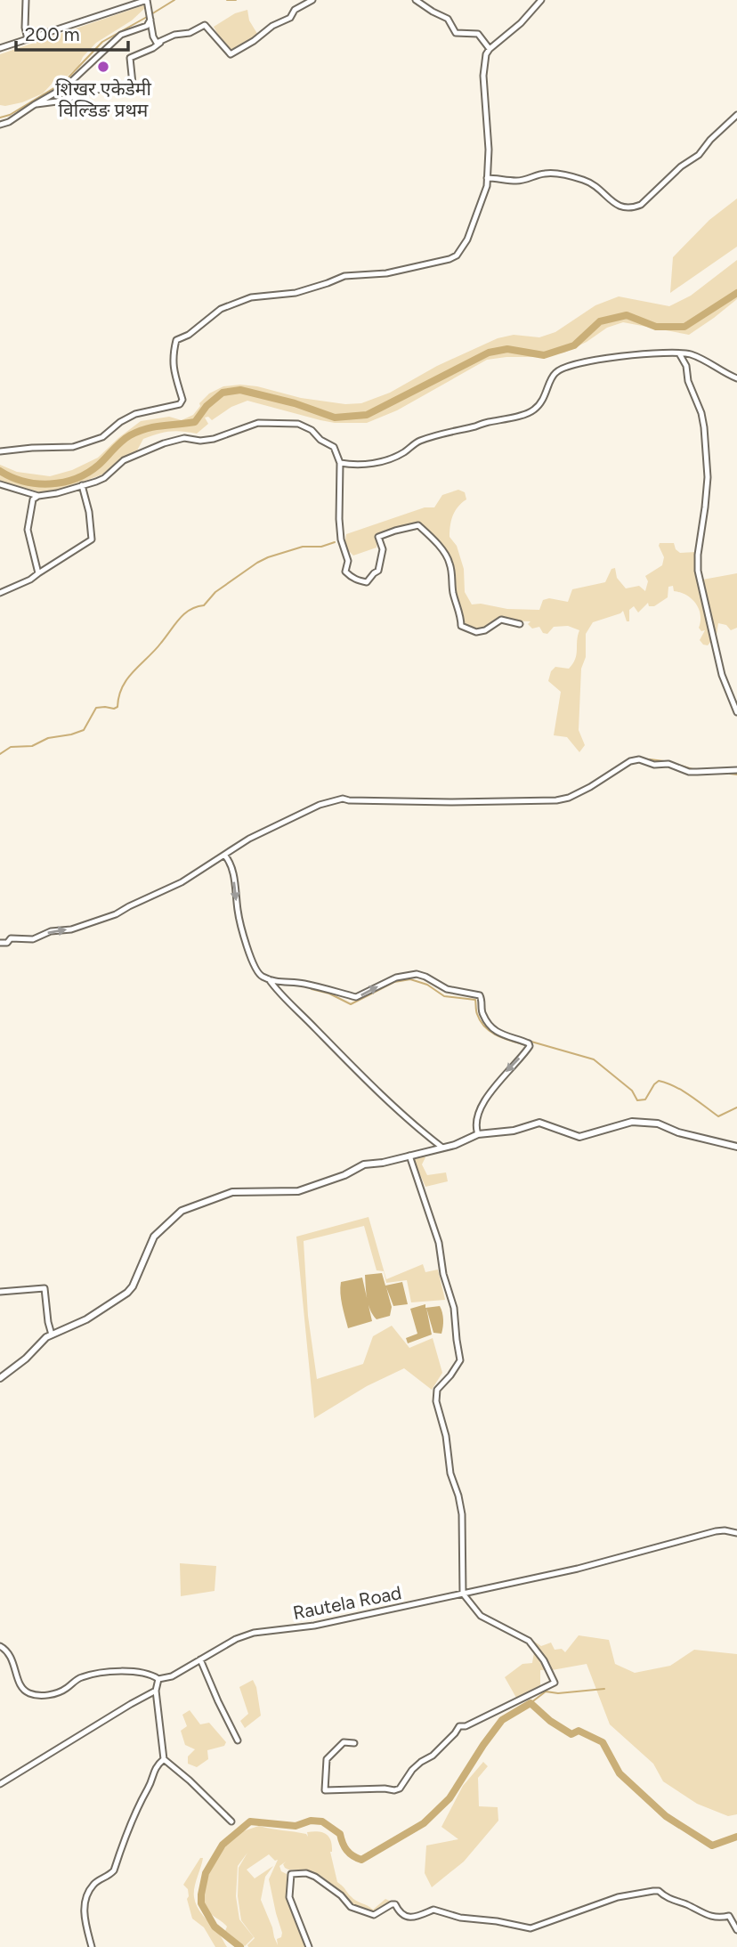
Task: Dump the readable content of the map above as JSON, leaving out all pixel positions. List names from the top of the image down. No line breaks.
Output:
{"streets":{"street":["Rautela Road"]},"places":["शिखर एकेडेमी विल्डिङ प्रथम"],"scale_bar":"200 m"}
